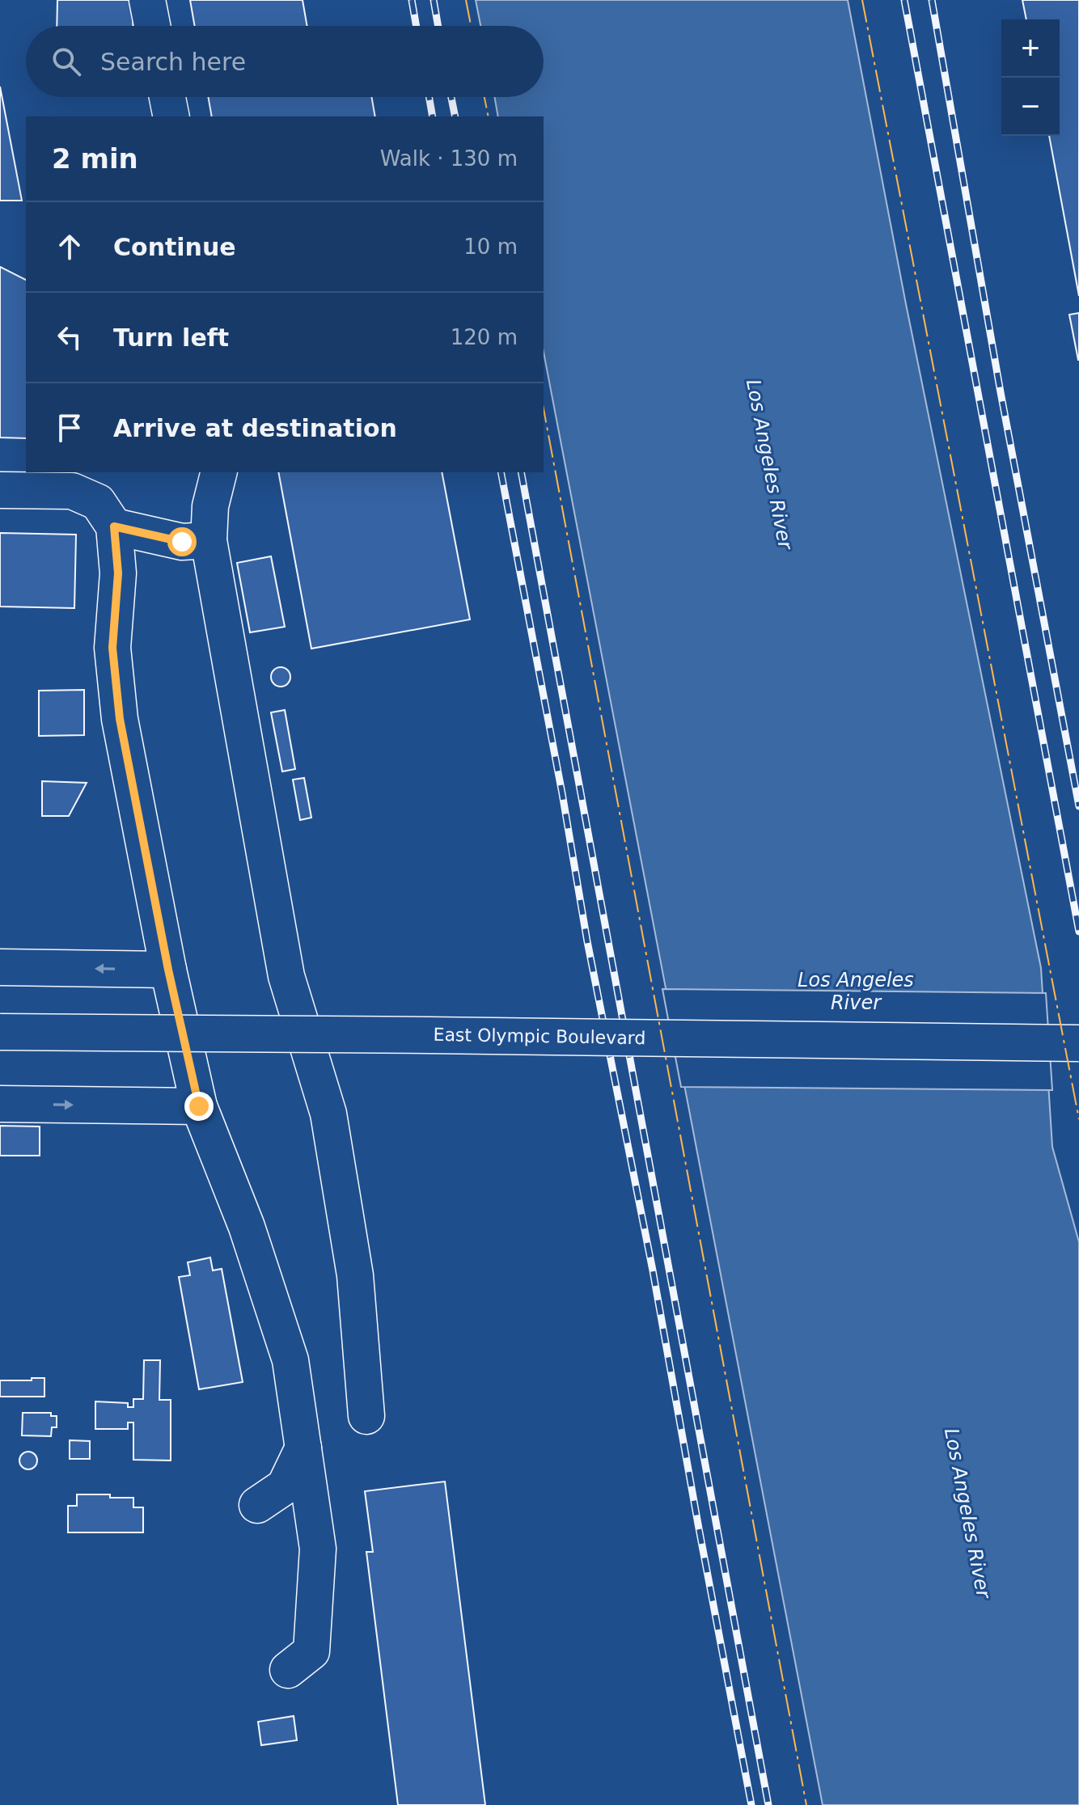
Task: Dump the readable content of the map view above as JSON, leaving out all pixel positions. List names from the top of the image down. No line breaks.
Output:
{"streets":{"main road":["East Olympic Boulevard"]},"water":["Los Angeles River"],"page":{"map_buttons":["+","−"],"search":"Search here","heading":["2 min","Walk · 130 m"],"list":[["Continue","10 m"],["Turn left","120 m"],"Arrive at destination"]}}
